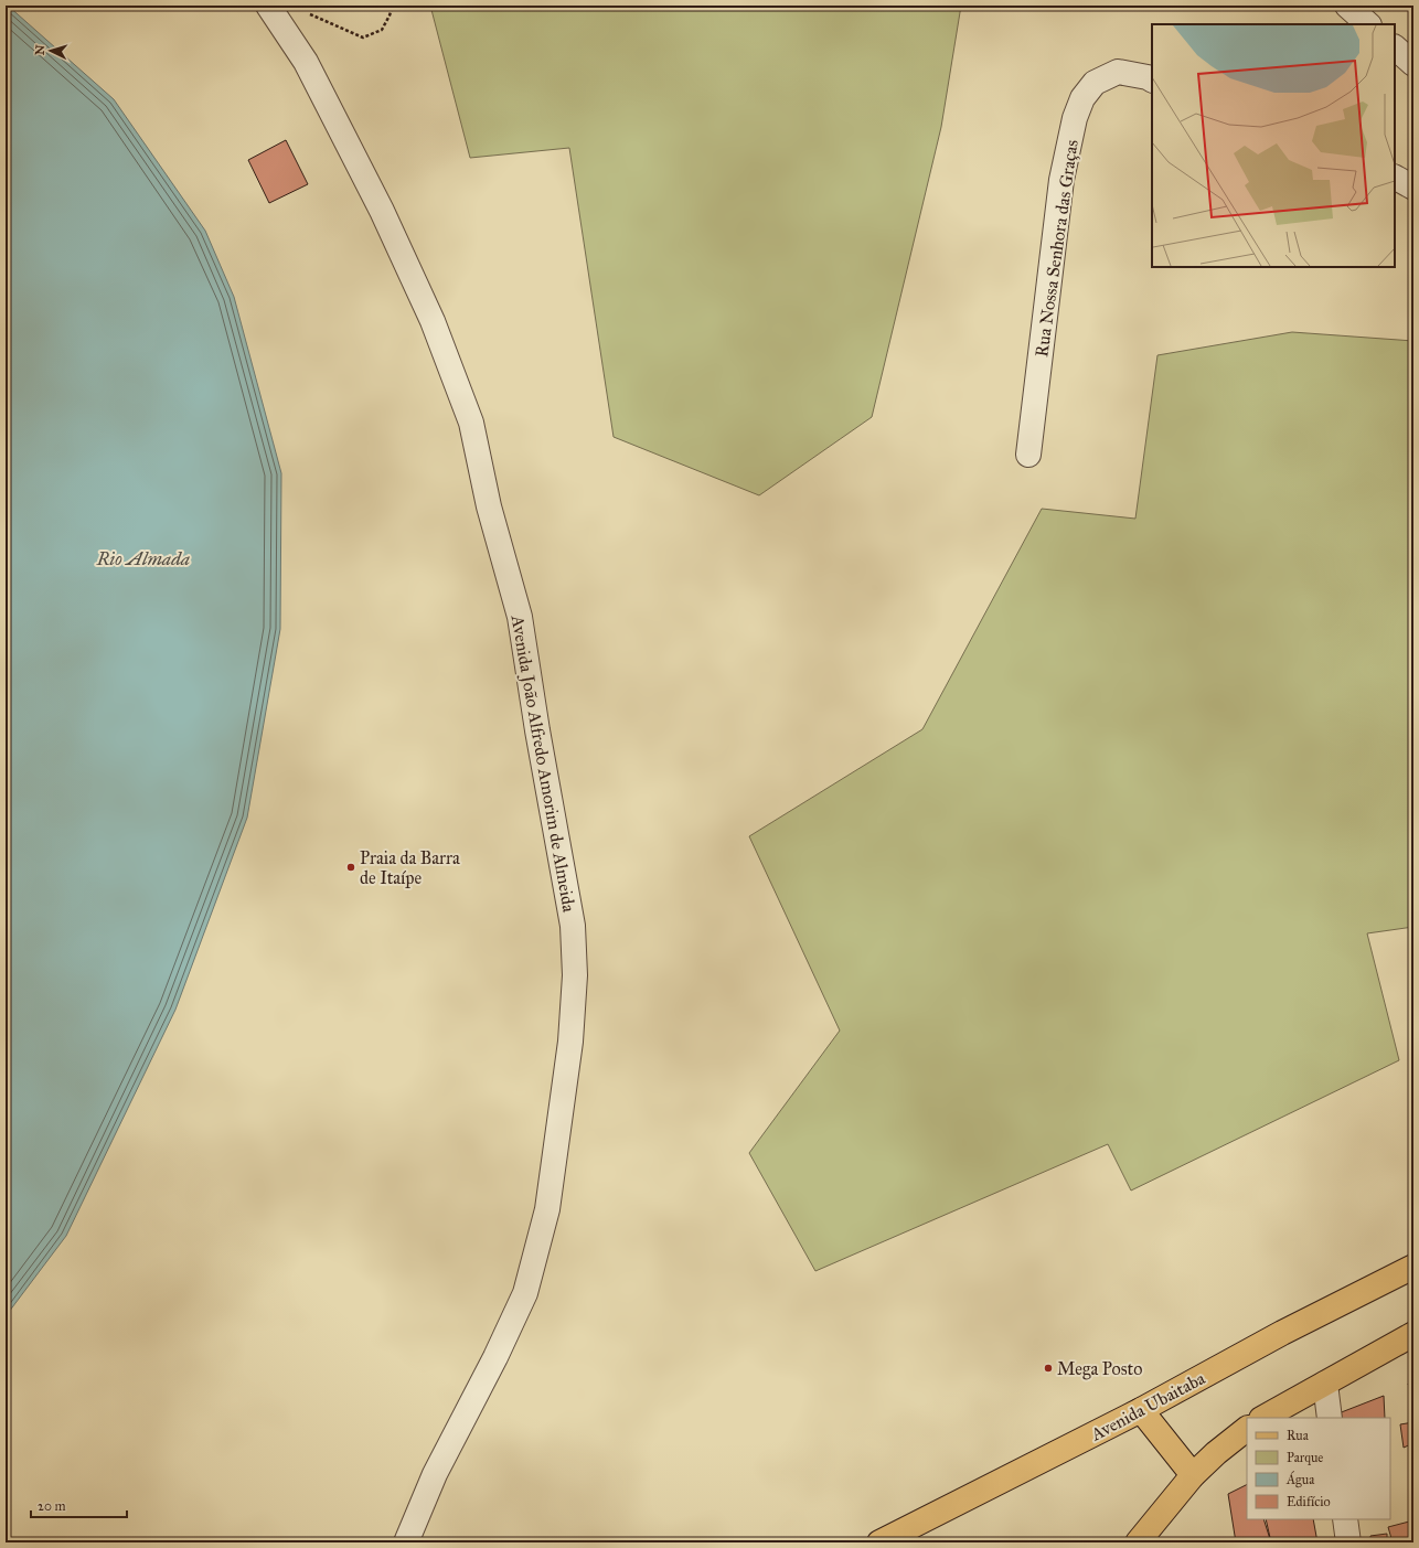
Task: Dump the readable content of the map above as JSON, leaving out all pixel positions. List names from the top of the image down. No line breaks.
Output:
{"streets":{"main road":["Avenida Ubaitaba"],"street":["Rua Nossa Senhora das Graças","Avenida João Alfredo Amorim de Almeida"]},"water":["Rio Almada"],"places":["Praia da Barra de Itaípe","Mega Posto"],"legend":["Rua","Parque","Água","Edifício"],"scale_bar":"20 m","north":"left"}
